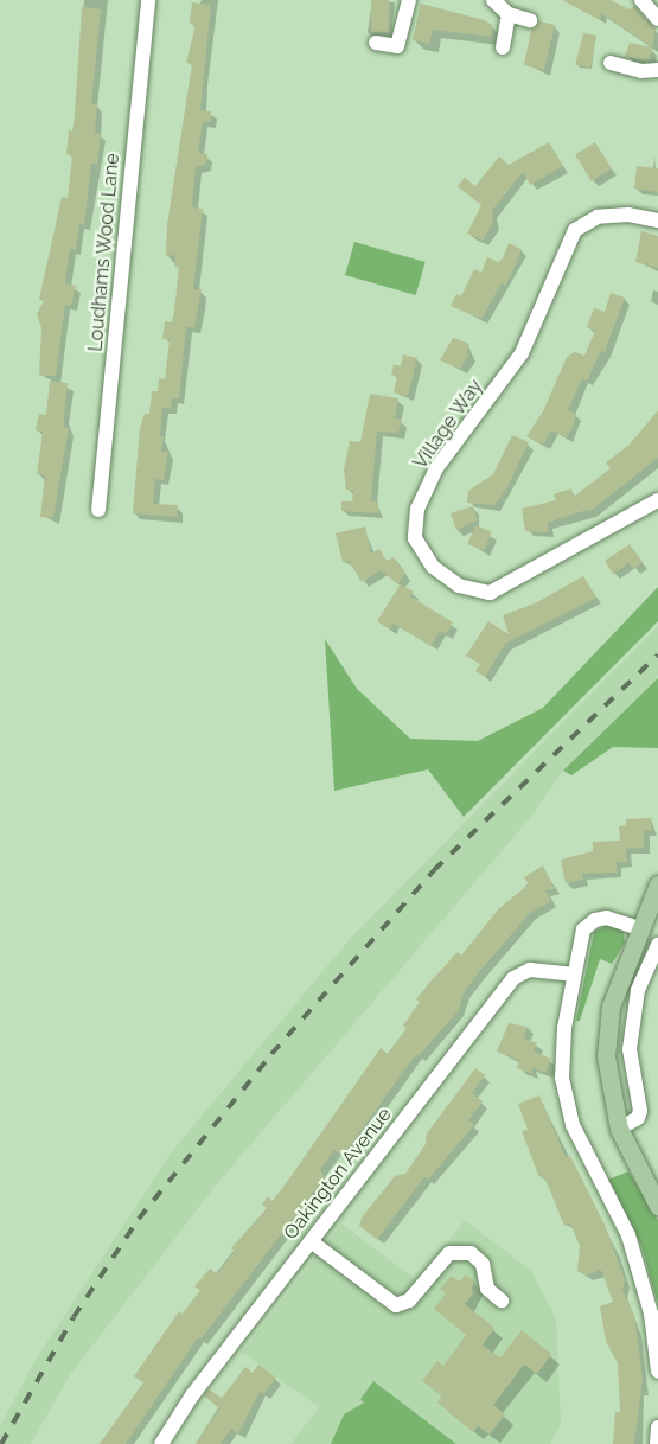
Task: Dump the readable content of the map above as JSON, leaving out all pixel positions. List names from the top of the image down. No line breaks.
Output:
{"streets":{"street":["Loudhams Wood Lane","Village Way","Oakington Avenue"]}}
